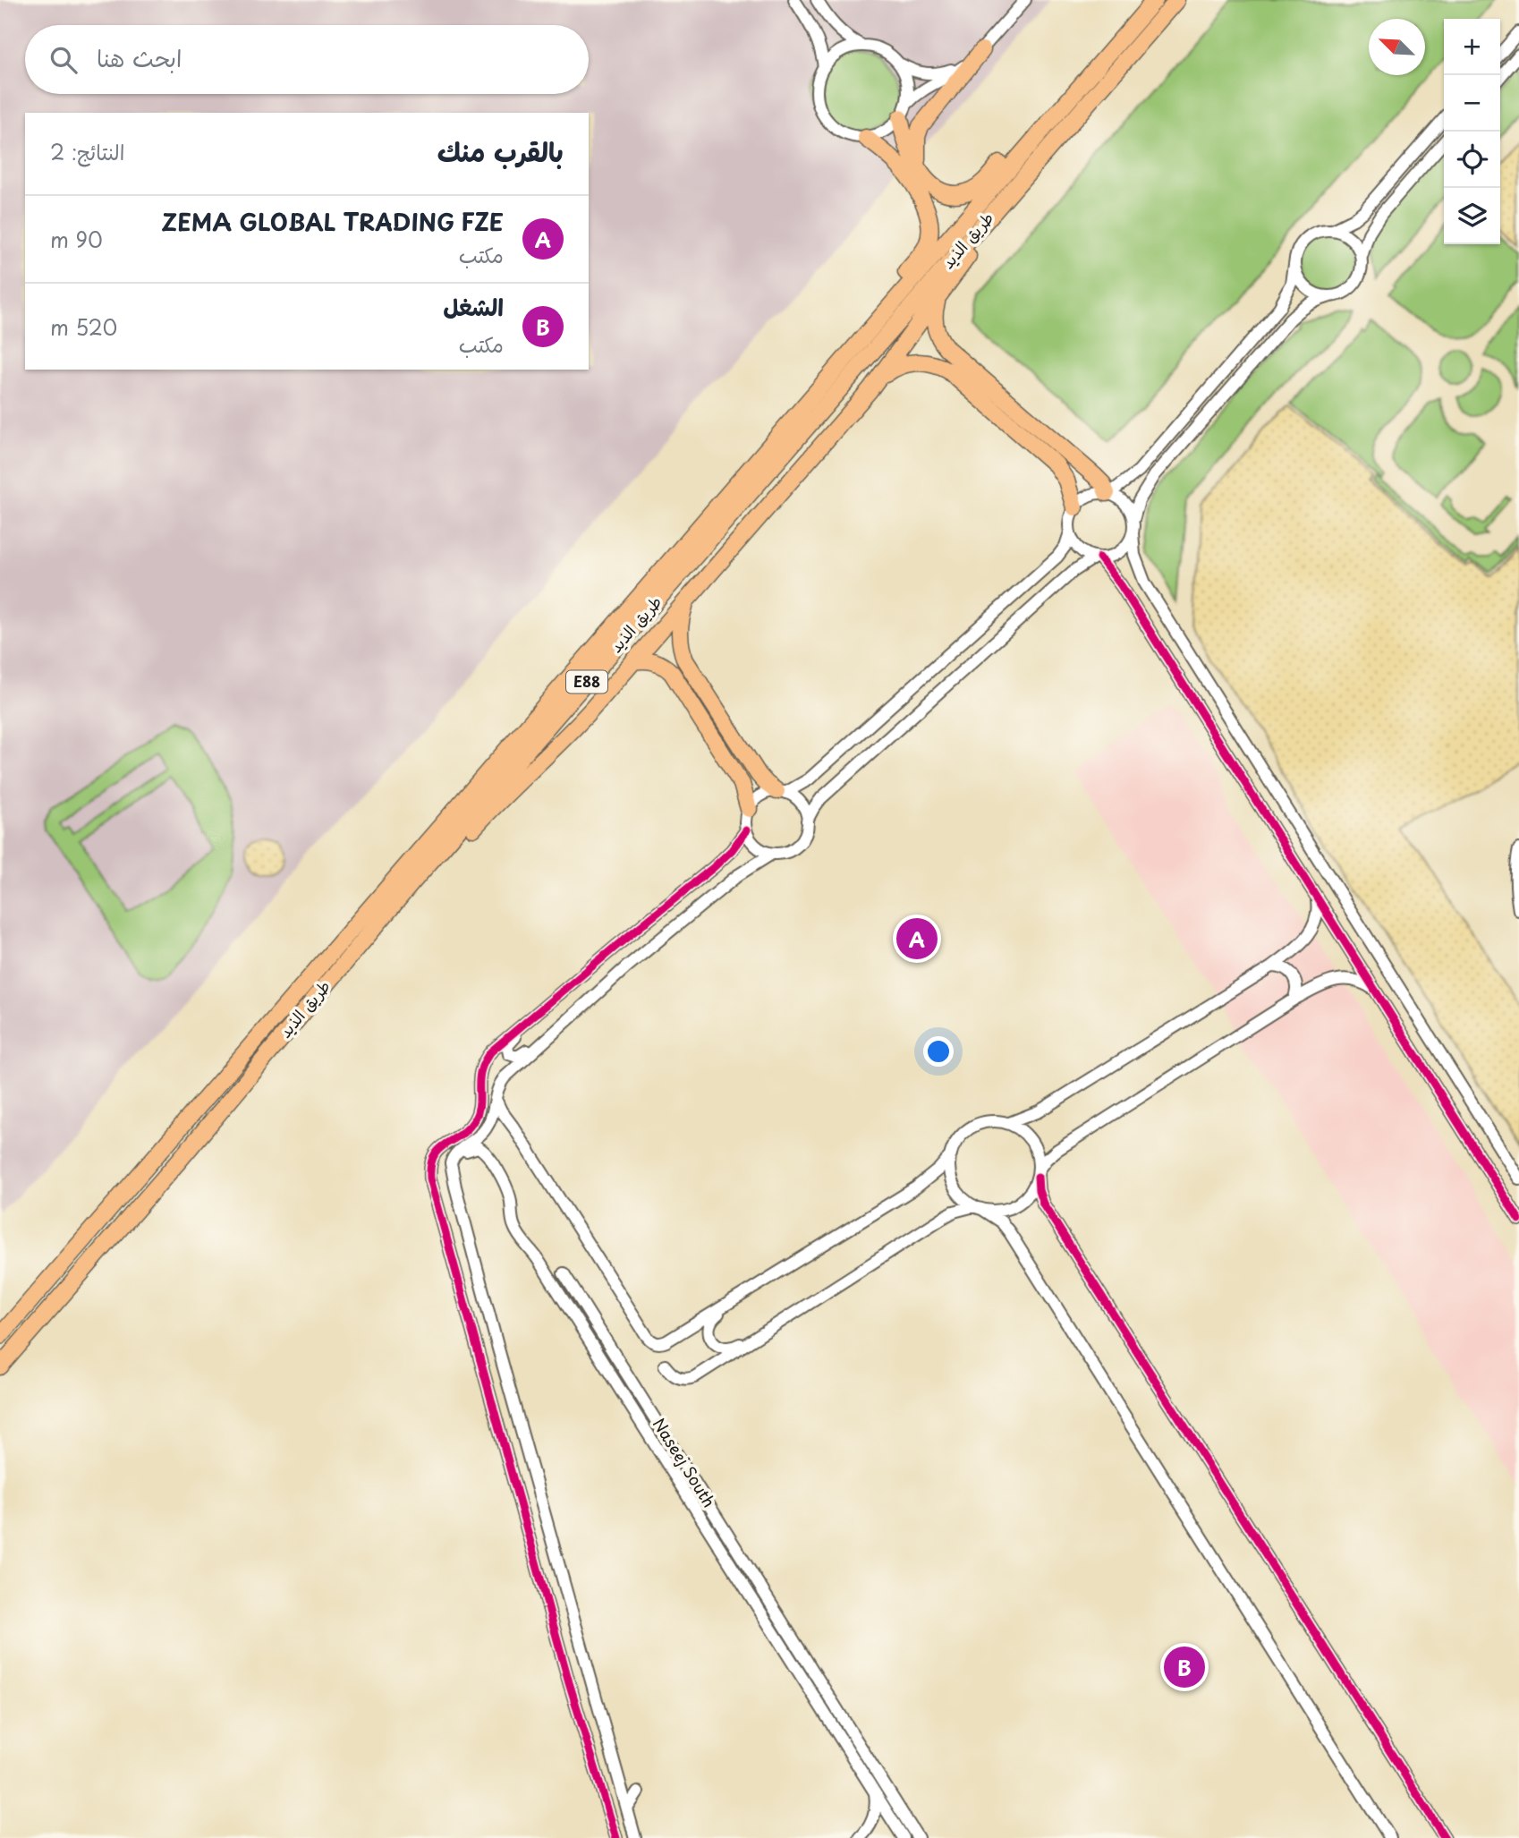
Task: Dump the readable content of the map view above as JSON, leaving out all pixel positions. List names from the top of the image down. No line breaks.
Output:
{"streets":{"highway":["طريق الذيد","E88"],"street":["Naseej South"]},"north":"top left","page":{"map_buttons":["+","−"],"search":"ابحث هنا","heading":["بالقرب منك","النتائج: 2"],"list":[{"mark":"A","name":"ZEMA GLOBAL TRADING FZE","note":"مكتب","value":"90 m"},{"mark":"B","name":"الشغل","note":"مكتب","value":"520 m"}],"pins":["A","B"]}}
